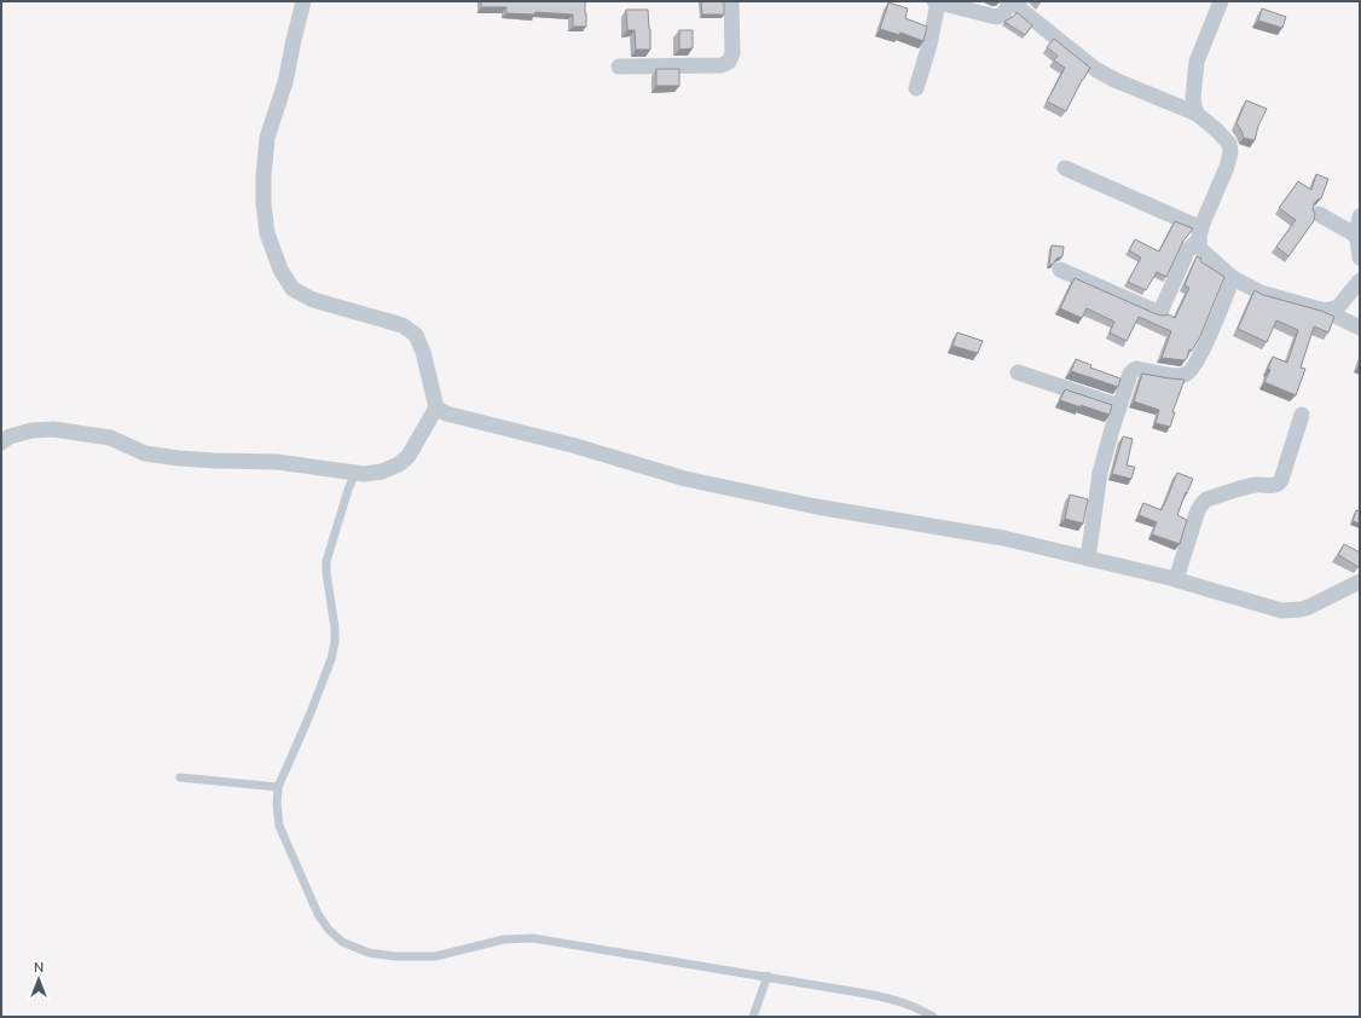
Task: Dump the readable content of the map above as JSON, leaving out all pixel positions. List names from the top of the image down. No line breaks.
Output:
{"north":"top"}
